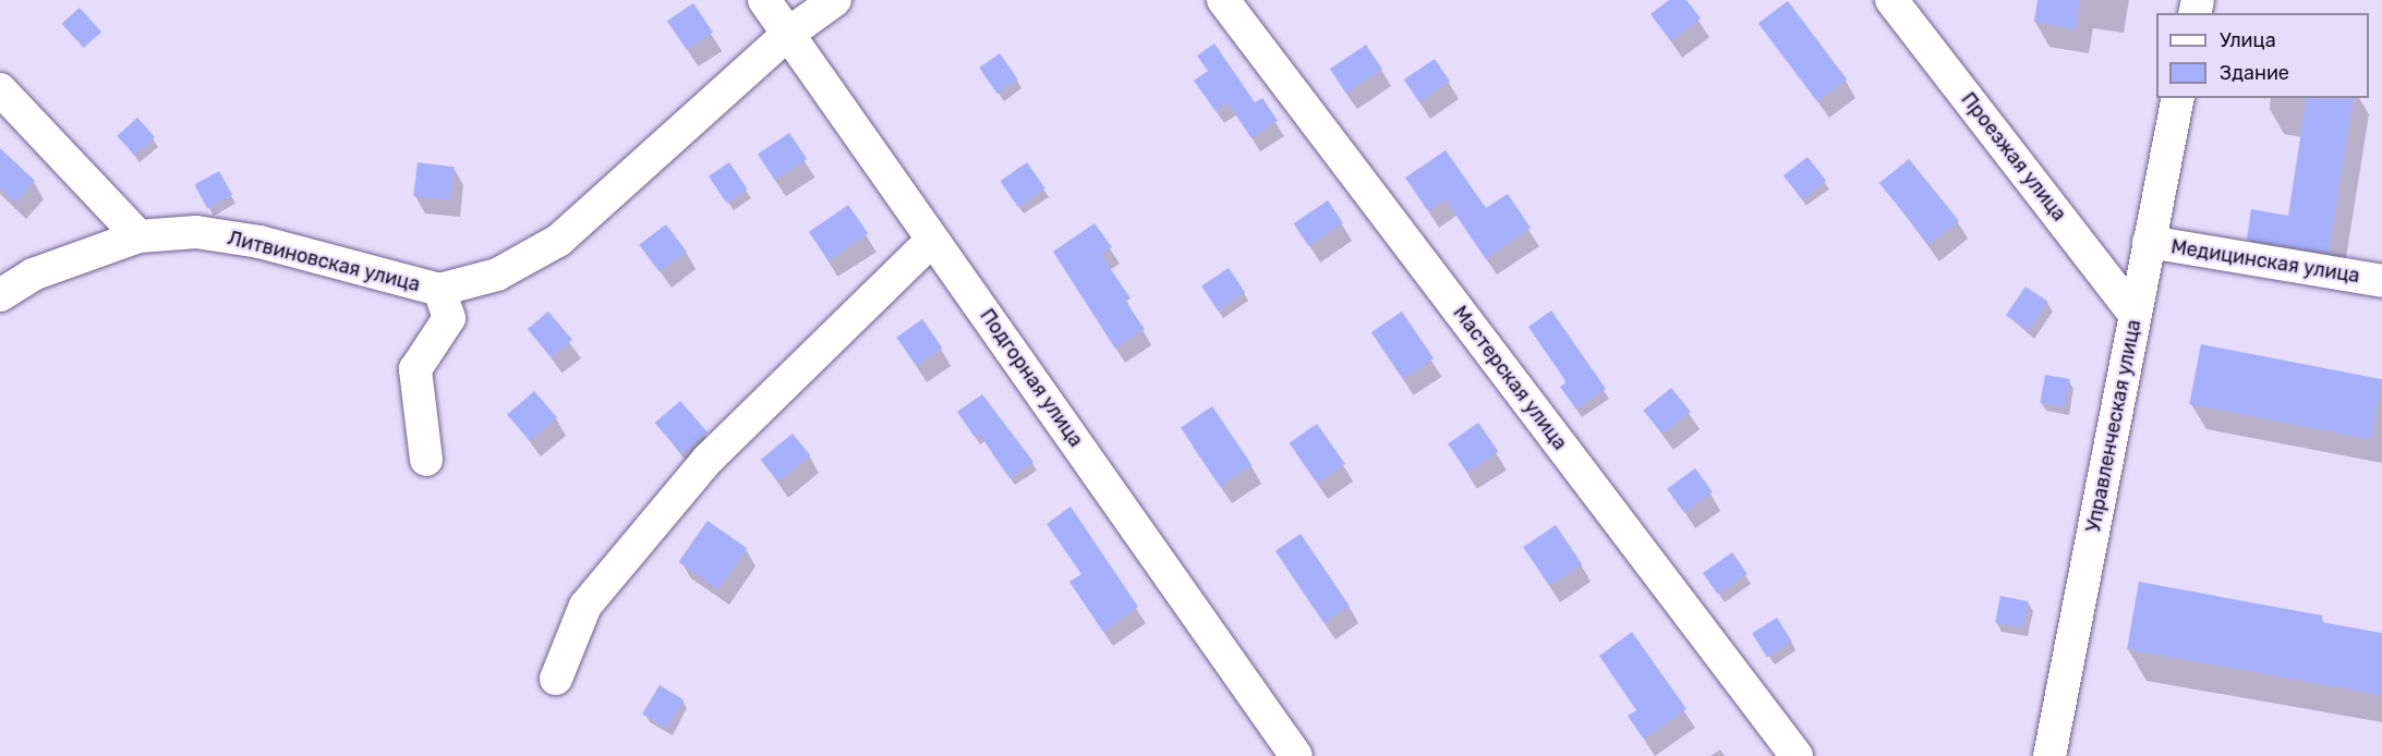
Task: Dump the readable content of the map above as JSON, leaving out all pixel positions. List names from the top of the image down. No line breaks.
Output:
{"streets":{"street":["Проезжая улица","Литвиновская улица","Медицинская улица","Подгорная улица","Мастерская улица","Управленческая улица"]},"crossings":[["Проезжая улица","Управленческая улица"],["Литвиновская улица","Подгорная улица"],["Медицинская улица","Управленческая улица"]],"legend":["Улица","Здание"]}
